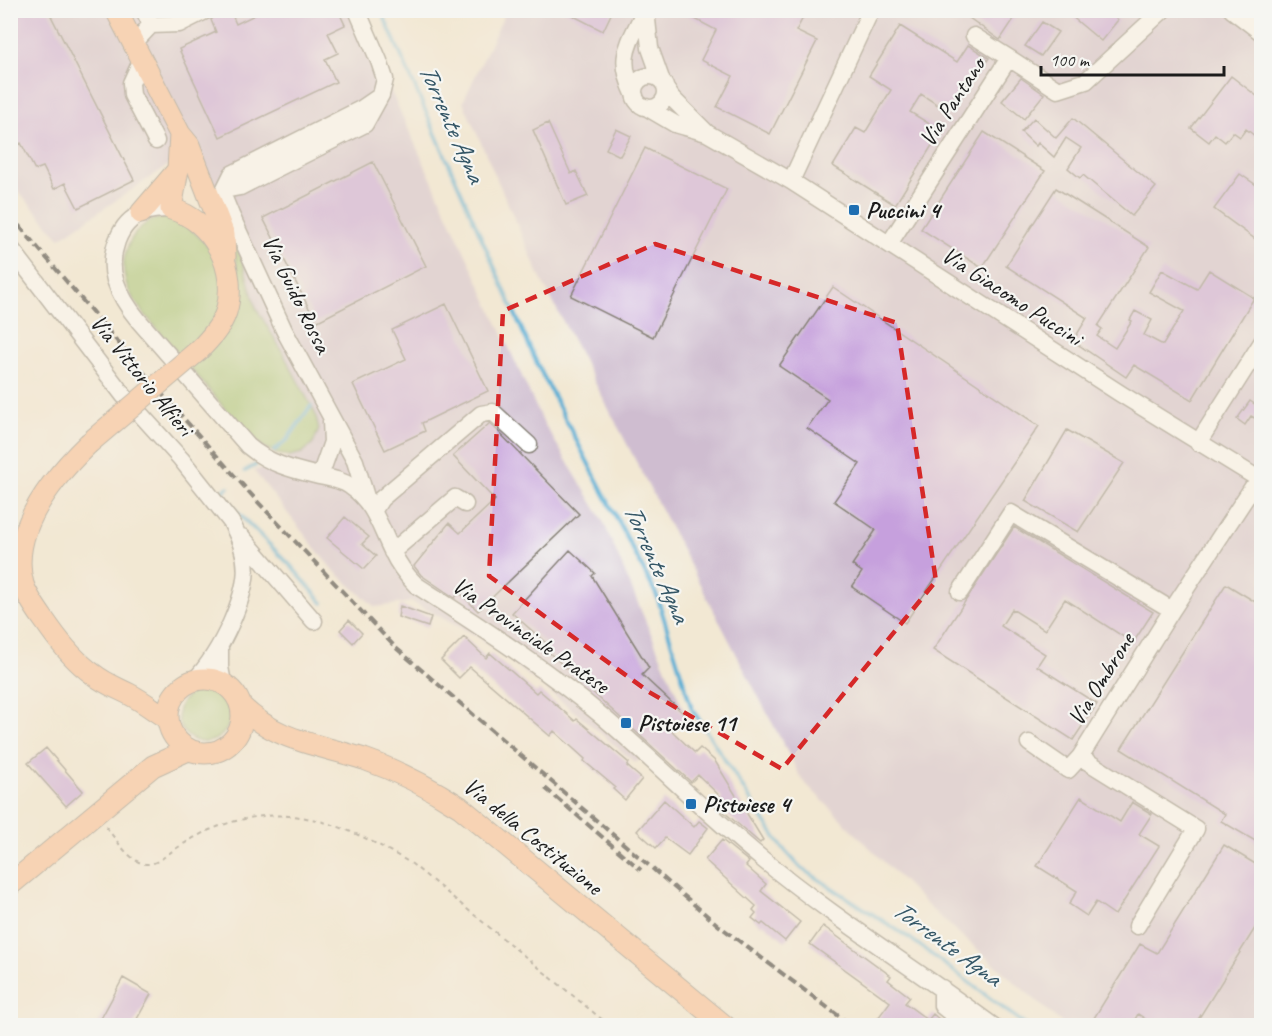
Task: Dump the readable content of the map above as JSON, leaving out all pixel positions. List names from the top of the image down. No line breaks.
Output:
{"streets":{"main road":["Via Guido Rossa","Via della Costituzione"],"street":["Via Pantano","Via Giacomo Puccini","Via Vittorio Alfieri","Via Provinciale Pratese","Via Ombrone"]},"crossings":[["Via Pantano","Via Giacomo Puccini"],["Via Guido Rossa","Via Provinciale Pratese"],["Via Giacomo Puccini","Via Ombrone"]],"water":["Torrente Agna"],"places":{"transit":["Puccini 4","Pistoiese 11","Pistoiese 4"]},"scale_bar":"100 m"}
